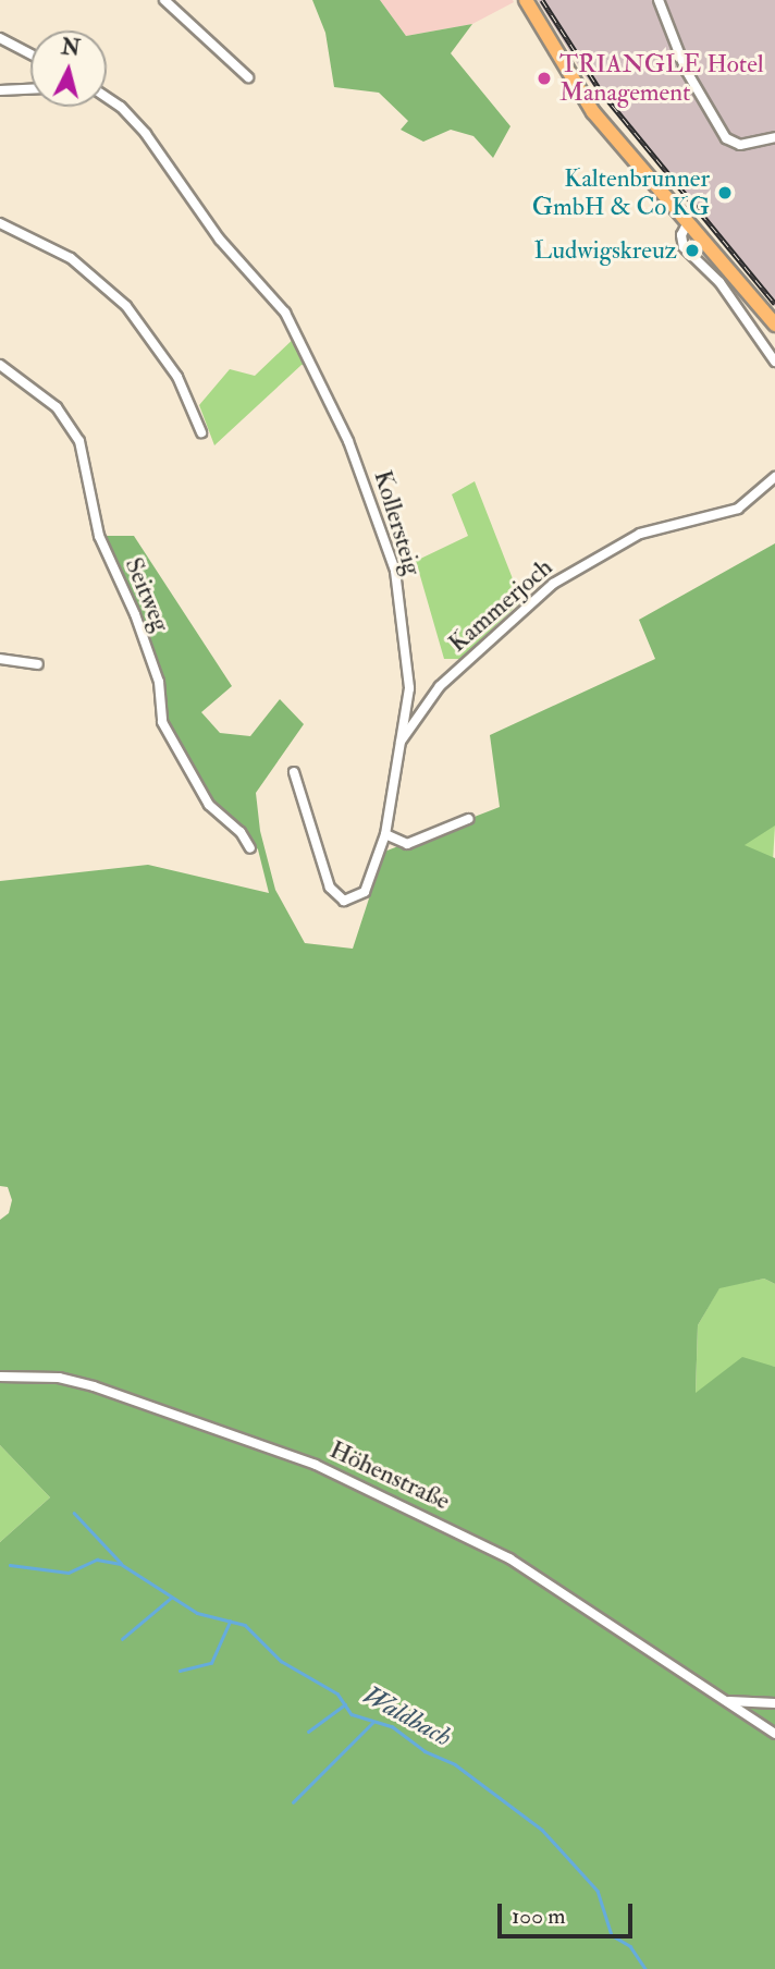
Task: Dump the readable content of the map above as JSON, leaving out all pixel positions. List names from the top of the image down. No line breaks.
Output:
{"streets":{"street":["Kollersteig","Seitweg","Kammerjoch","Höhenstraße"]},"crossings":[["Kollersteig","Kammerjoch"]],"water":["Waldbach"],"places":["TRIANGLE Hotel Management","Kaltenbrunner GmbH & Co KG","Ludwigskreuz"],"scale_bar":"100 m","north":"top"}
